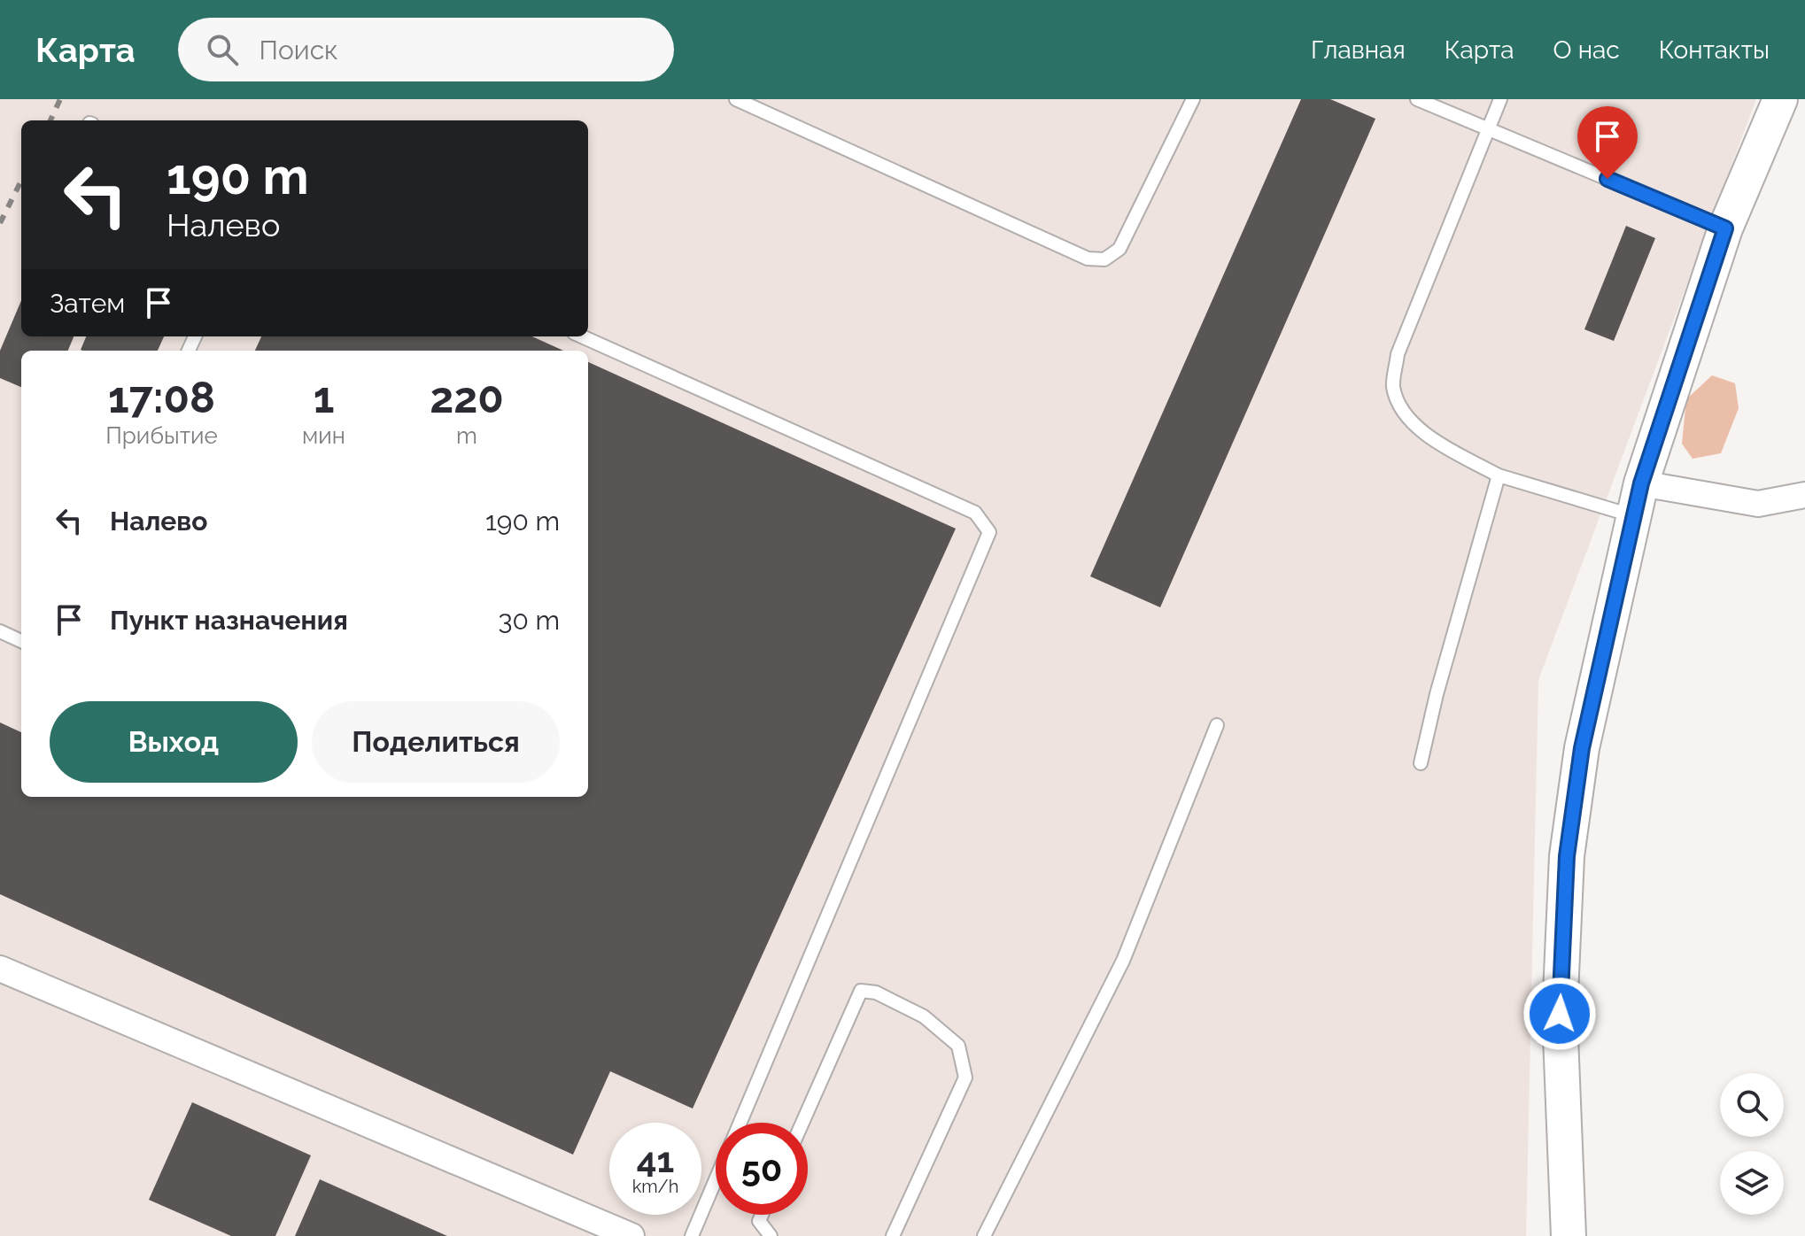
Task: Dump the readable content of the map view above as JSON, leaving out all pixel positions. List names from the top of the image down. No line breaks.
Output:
{"page":{"header":"Карта","search":"Поиск","nav":["Главная","Карта","О нас","Контакты"],"turn":["190 m","Налево"],"then":"Затем","eta":["17:08","Прибытие","1","мин","220","m"],"list":[{"name":"Налево","value":"190 m"},{"name":"Пункт назначения","value":"30 m"}],"buttons":["Выход","Поделиться"],"speed":"41 km/h","limit":"50"}}
